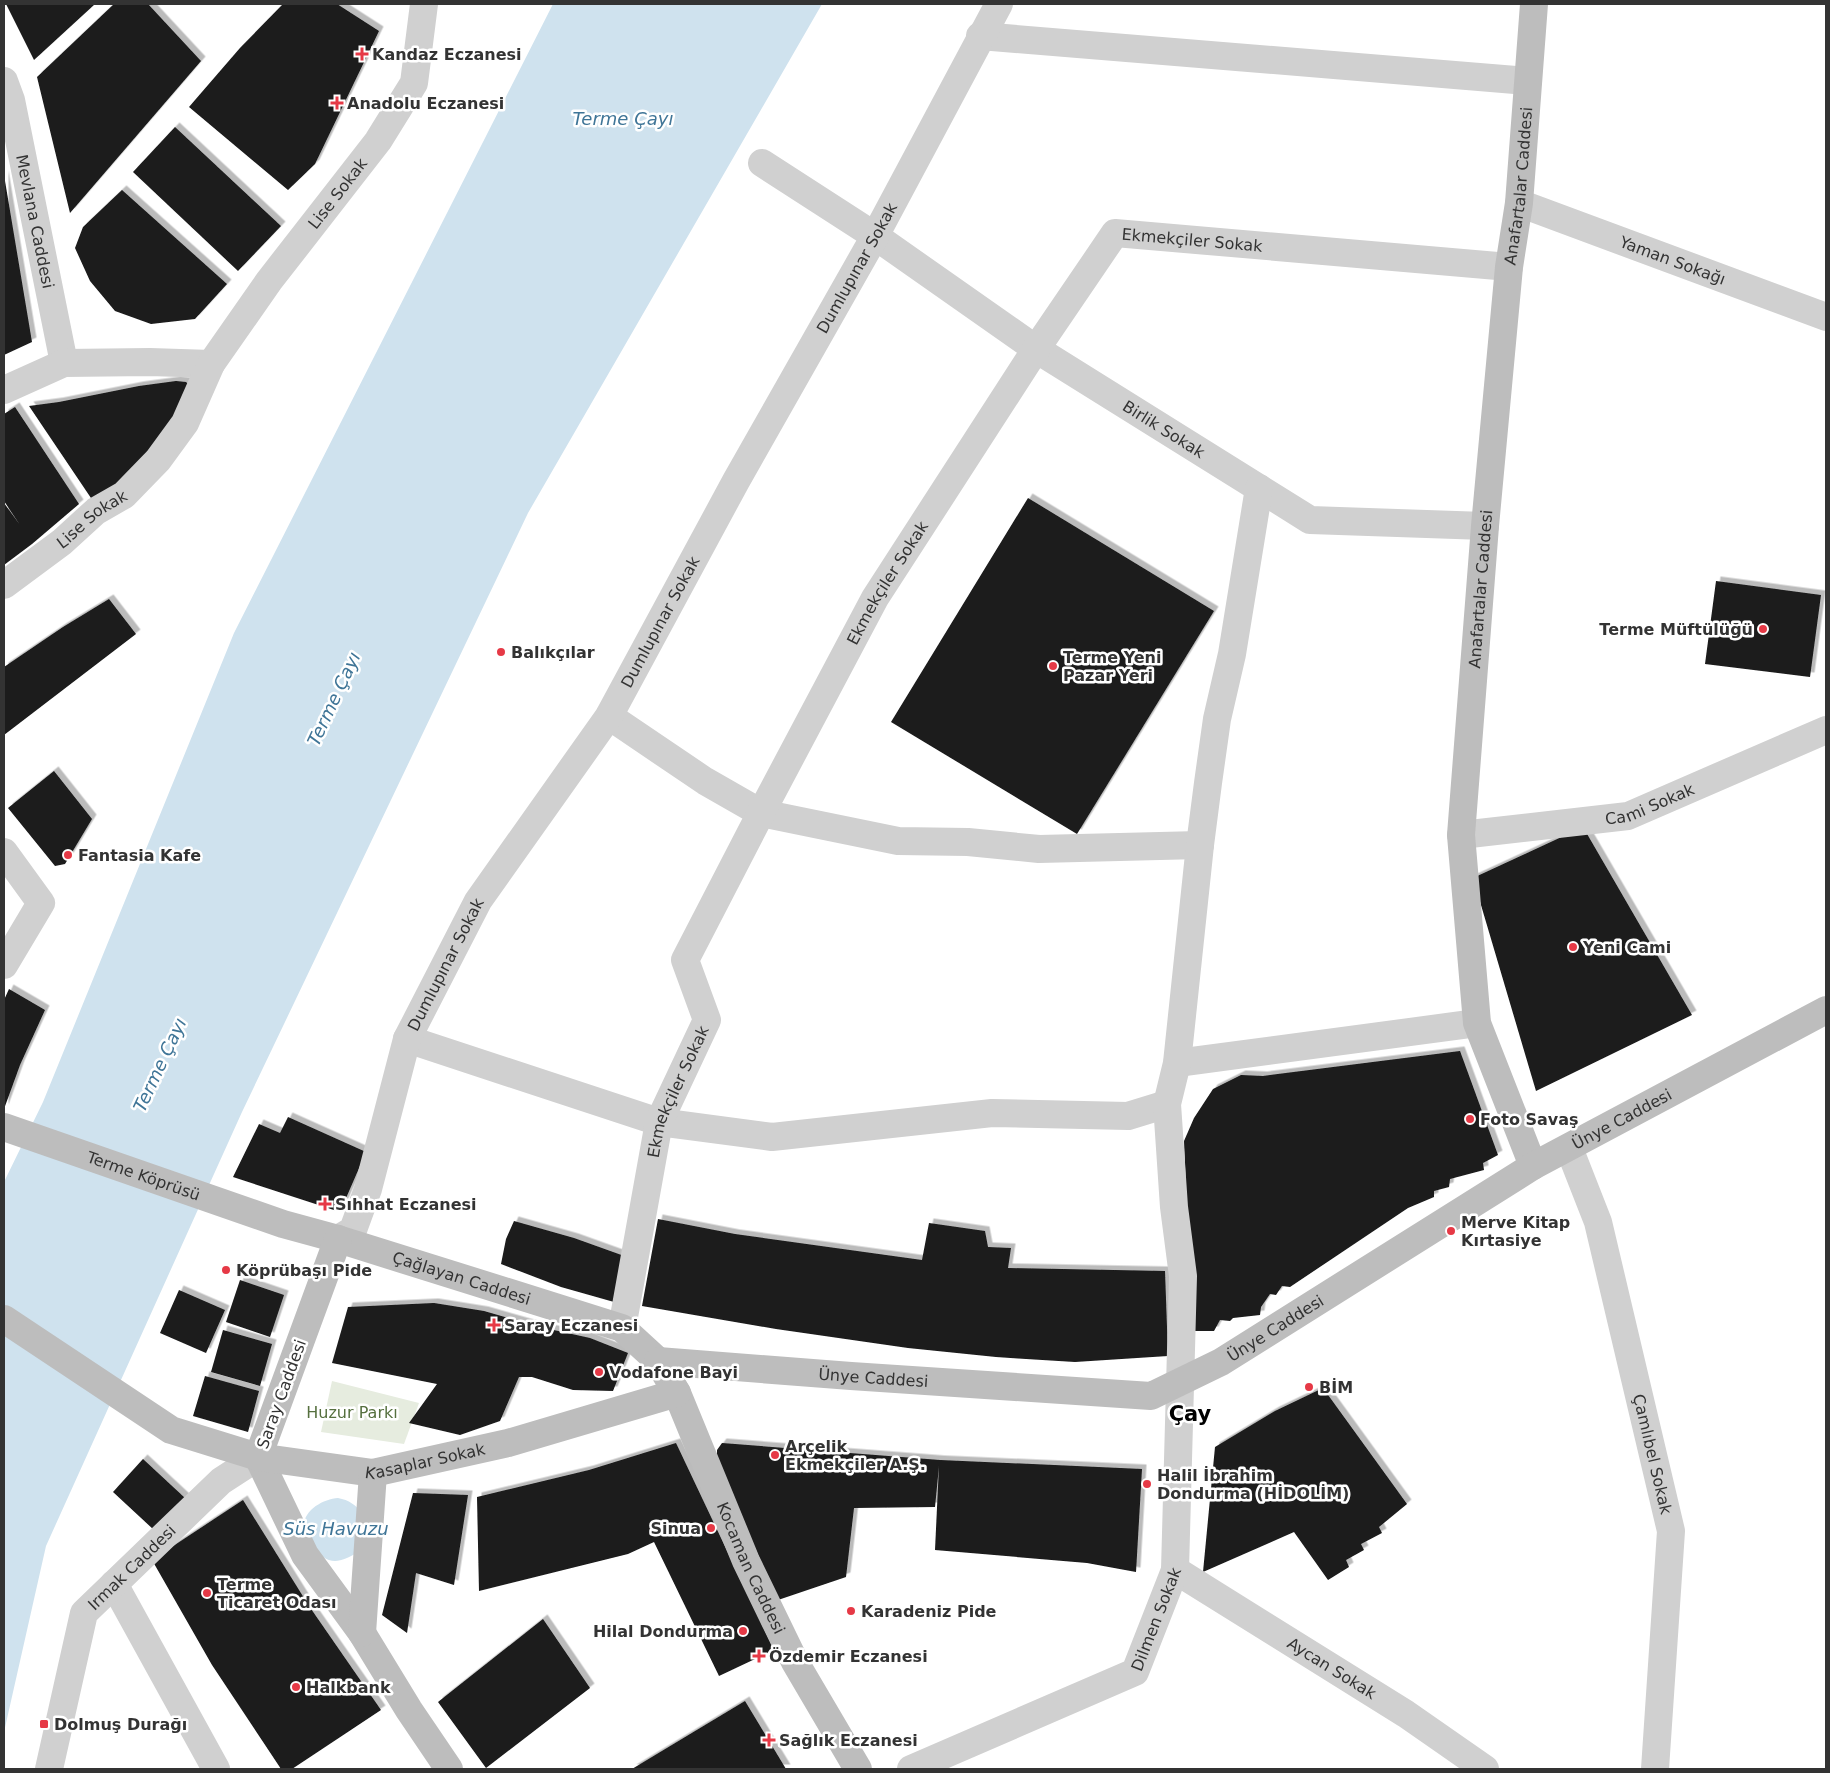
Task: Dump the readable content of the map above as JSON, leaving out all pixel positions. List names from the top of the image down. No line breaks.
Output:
{"streets":{"main road":["Anafartalar Caddesi","Ünye Caddesi","Terme Köprüsü","Çağlayan Caddesi","Saray Caddesi","Kasaplar Sokak","Kocaman Caddesi"],"street":["Lise Sokak","Mevlana Caddesi","Ekmekçiler Sokak","Yaman Sokağı","Dumlupınar Sokak","Birlik Sokak","Cami Sokak","Çamlıbel Sokak","Irmak Caddesi","Dilmen Sokak","Aycan Sokak"]},"crossings":[["Anafartalar Caddesi","Ekmekçiler Sokak"],["Anafartalar Caddesi","Yaman Sokağı"],["Anafartalar Caddesi","Birlik Sokak"],["Anafartalar Caddesi","Cami Sokak"],["Anafartalar Caddesi","Ünye Caddesi"],["Ekmekçiler Sokak","Birlik Sokak"],["Ekmekçiler Sokak","Çağlayan Caddesi"],["Dumlupınar Sokak","Birlik Sokak"],["Dumlupınar Sokak","Çağlayan Caddesi"],["Dumlupınar Sokak","Saray Caddesi"],["Birlik Sokak","Dilmen Sokak"],["Ünye Caddesi","Çağlayan Caddesi"],["Ünye Caddesi","Çamlıbel Sokak"],["Ünye Caddesi","Kocaman Caddesi"],["Ünye Caddesi","Dilmen Sokak"],["Terme Köprüsü","Çağlayan Caddesi"],["Çağlayan Caddesi","Saray Caddesi"],["Çağlayan Caddesi","Kocaman Caddesi"],["Saray Caddesi","Kasaplar Sokak"],["Saray Caddesi","Irmak Caddesi"],["Kasaplar Sokak","Irmak Caddesi"],["Kasaplar Sokak","Kocaman Caddesi"],["Dilmen Sokak","Aycan Sokak"]],"districts":["Çay"],"water":["Terme Çayı","Süs Havuzu"],"parks":["Huzur Parkı"],"places":{"health":["Kandaz Eczanesi","Anadolu Eczanesi","Sıhhat Eczanesi","Saray Eczanesi","Özdemir Eczanesi","Sağlık Eczanesi"],"other":["Terme Müftülüğü","Balıkçılar","Terme Yeni Pazar Yeri","Fantasia Kafe","Yeni Cami","Foto Savaş","Merve Kitap Kırtasiye","Köprübaşı Pide","Vodafone Bayi","BİM","Arçelik Ekmekçiler A.Ş.","Halil İbrahim Dondurma (HİDOLİM)","Sinua","Terme Ticaret Odası","Karadeniz Pide","Hilal Dondurma","Halkbank"],"transit":["Dolmuş Durağı"]}}
